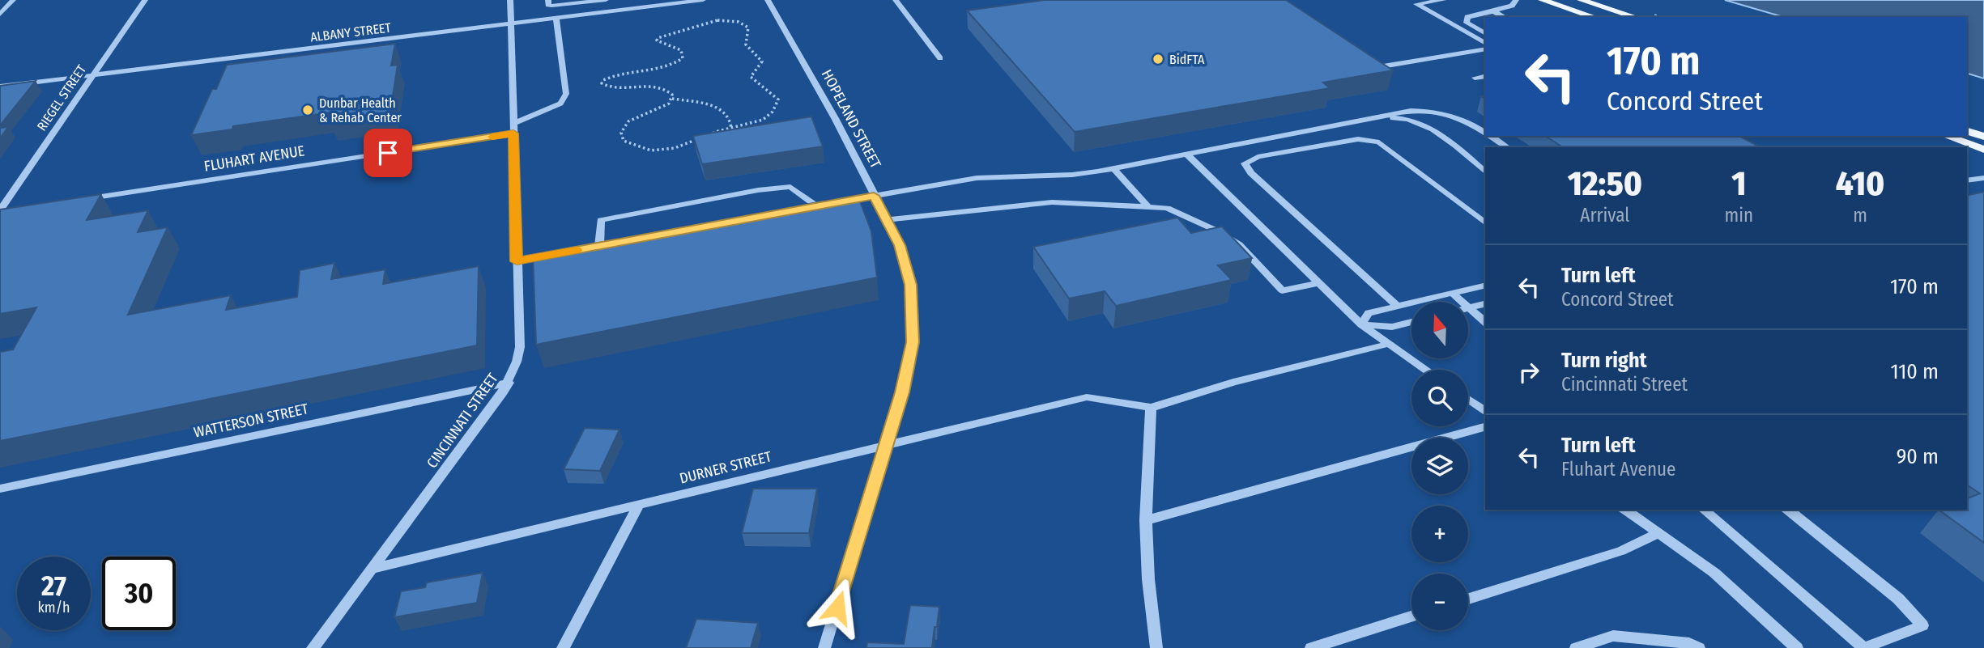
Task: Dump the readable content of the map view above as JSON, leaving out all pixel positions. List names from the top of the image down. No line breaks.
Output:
{"streets":{"street":["ALBANY STREET","RIEGEL STREET","HOPELAND STREET","FLUHART AVENUE","WATTERSON STREET","CINCINNATI STREET","DURNER STREET"]},"crossings":[["ALBANY STREET","RIEGEL STREET"],["ALBANY STREET","FLUHART AVENUE"],["ALBANY STREET","CINCINNATI STREET"],["HOPELAND STREET","DURNER STREET"],["FLUHART AVENUE","CINCINNATI STREET"],["WATTERSON STREET","CINCINNATI STREET"],["CINCINNATI STREET","DURNER STREET"]],"places":["BidFTA","Dunbar Health & Rehab Center"],"north":"top","page":{"turn":["170 m","Concord Street"],"eta":["12:50","Arrival","1","min","410","m"],"list":[{"name":"Turn left","note":"Concord Street","value":"170 m"},{"name":"Turn right","note":"Cincinnati Street","value":"110 m"},{"name":"Turn left","note":"Fluhart Avenue","value":"90 m"}],"map_buttons":["+","−"],"speed":"27 km/h","limit":"30"}}
